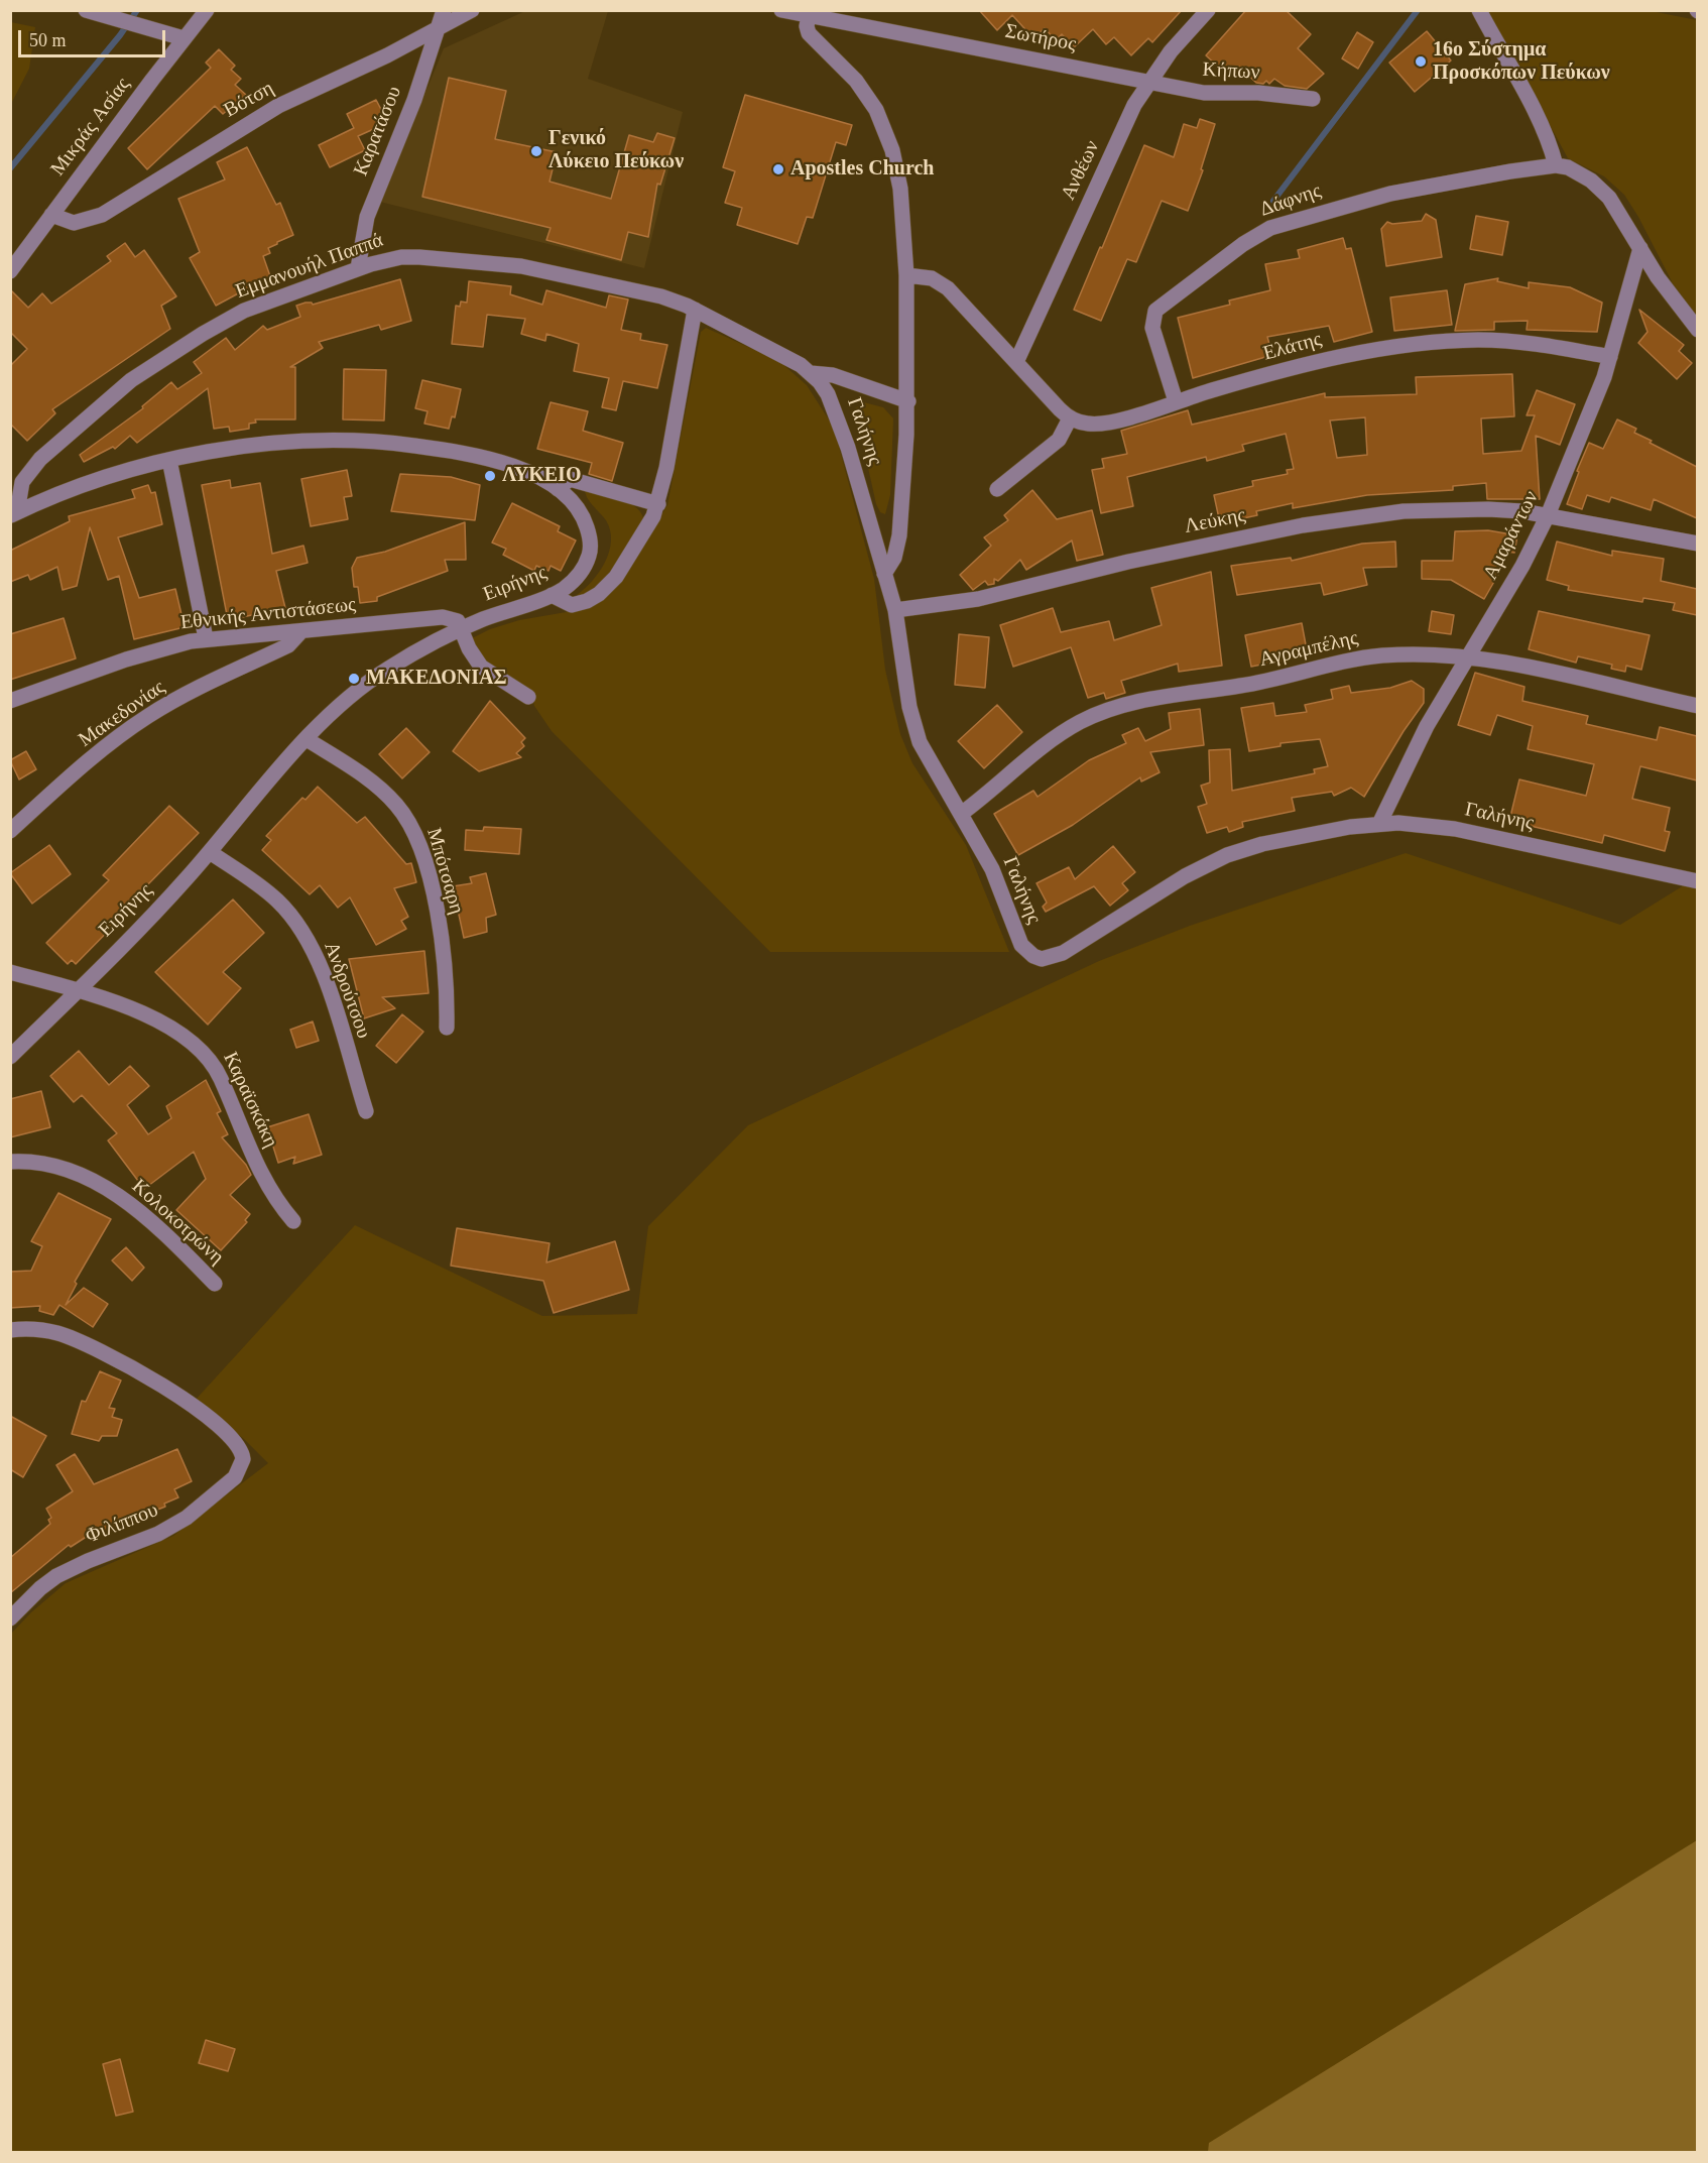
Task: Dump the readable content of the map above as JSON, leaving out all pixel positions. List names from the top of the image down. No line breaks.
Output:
{"streets":{"street":["Σωτήρος","Κήπων","Βότση","Μικράς Ασίας","Καρατάσου","Ανθέων","Δάφνης","Εμμανουήλ Παππά","Ελάτης","Γαλήνης","Λεύκης","Αμαράντων","Ειρήνης","Εθνικής Αντιστάσεως","Αγραμπέλης","Μακεδονίας","Μπότσαρη","Ανδρούτσου","Καραϊσκάκη","Κολοκοτρώνη","Φιλίππου"]},"crossings":[["Σωτήρος","Κήπων"],["Σωτήρος","Ανθέων"],["Κήπων","Ανθέων"],["Βότση","Μικράς Ασίας"],["Βότση","Καρατάσου"],["Καρατάσου","Εμμανουήλ Παππά"],["Δάφνης","Ελάτης"],["Δάφνης","Αμαράντων"],["Εμμανουήλ Παππά","Γαλήνης"],["Εμμανουήλ Παππά","Ειρήνης"],["Ελάτης","Αμαράντων"],["Γαλήνης","Λεύκης"],["Γαλήνης","Αμαράντων"],["Γαλήνης","Αγραμπέλης"],["Λεύκης","Αμαράντων"],["Αμαράντων","Αγραμπέλης"],["Ειρήνης","Εθνικής Αντιστάσεως"],["Ειρήνης","Μπότσαρη"],["Ειρήνης","Ανδρούτσου"],["Ειρήνης","Καραϊσκάκη"],["Εθνικής Αντιστάσεως","Μακεδονίας"]],"places":["16ο Σύστημα Προσκόπων Πεύκων","Γενικό Λύκειο Πεύκων","Apostles Church","ΛΥΚΕΙΟ","ΜΑΚΕΔΟΝΙΑΣ"],"scale_bar":"50 m"}
